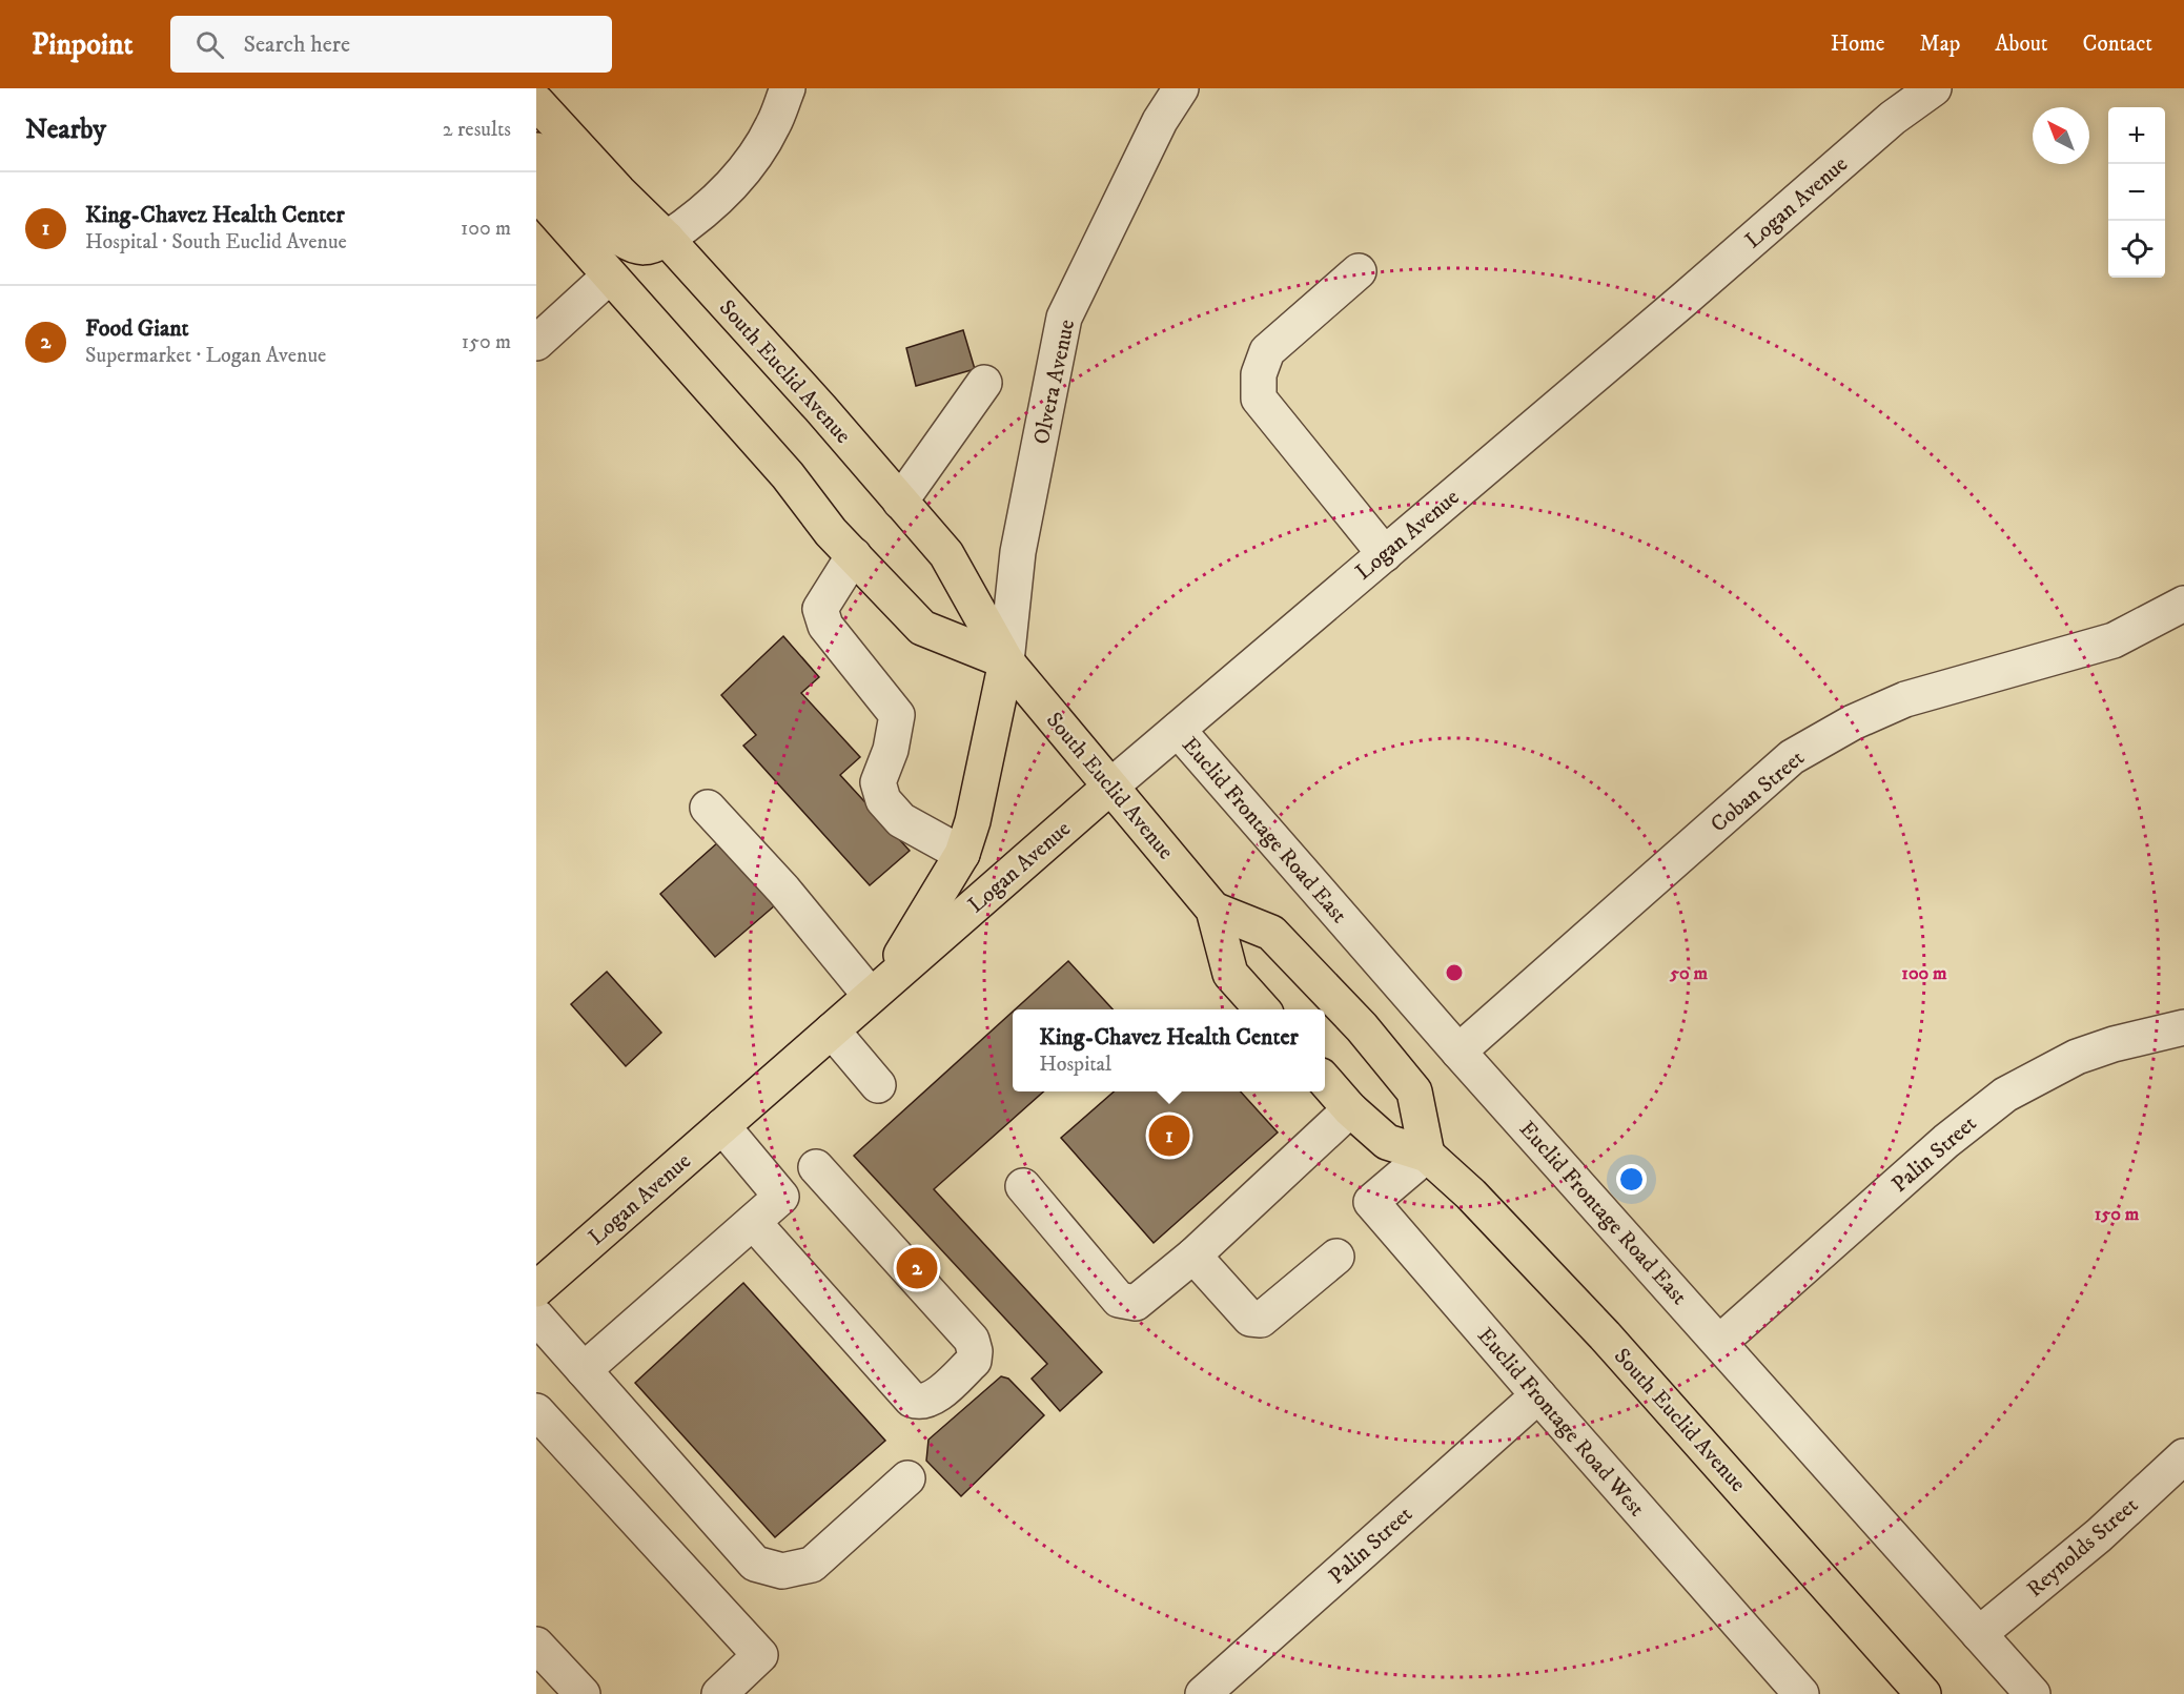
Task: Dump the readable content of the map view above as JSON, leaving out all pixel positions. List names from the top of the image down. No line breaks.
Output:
{"streets":{"main road":["Logan Avenue","South Euclid Avenue"],"street":["Olvera Avenue","Coban Street","Euclid Frontage Road East","Palin Street","Euclid Frontage Road West","Reynolds Street"]},"crossings":[["Logan Avenue","South Euclid Avenue"],["Logan Avenue","Olvera Avenue"],["Logan Avenue","Euclid Frontage Road East"],["South Euclid Avenue","Olvera Avenue"],["South Euclid Avenue","Euclid Frontage Road West"],["Coban Street","Euclid Frontage Road East"],["Euclid Frontage Road East","Palin Street"],["Euclid Frontage Road East","Reynolds Street"],["Palin Street","Euclid Frontage Road West"]],"north":"top left","page":{"header":"Pinpoint","search":"Search here","nav":["Home","Map","About","Contact"],"heading":["Nearby","2 results"],"map_buttons":["+","−"],"list":[{"mark":"1","name":"King-Chavez Health Center","note":"Hospital · South Euclid Avenue","value":"100 m"},{"mark":"2","name":"Food Giant","note":"Supermarket · Logan Avenue","value":"150 m"}],"popup":["King-Chavez Health Center","Hospital"],"pins":["1","2"]},"rings":["50 m","100 m","150 m"]}
